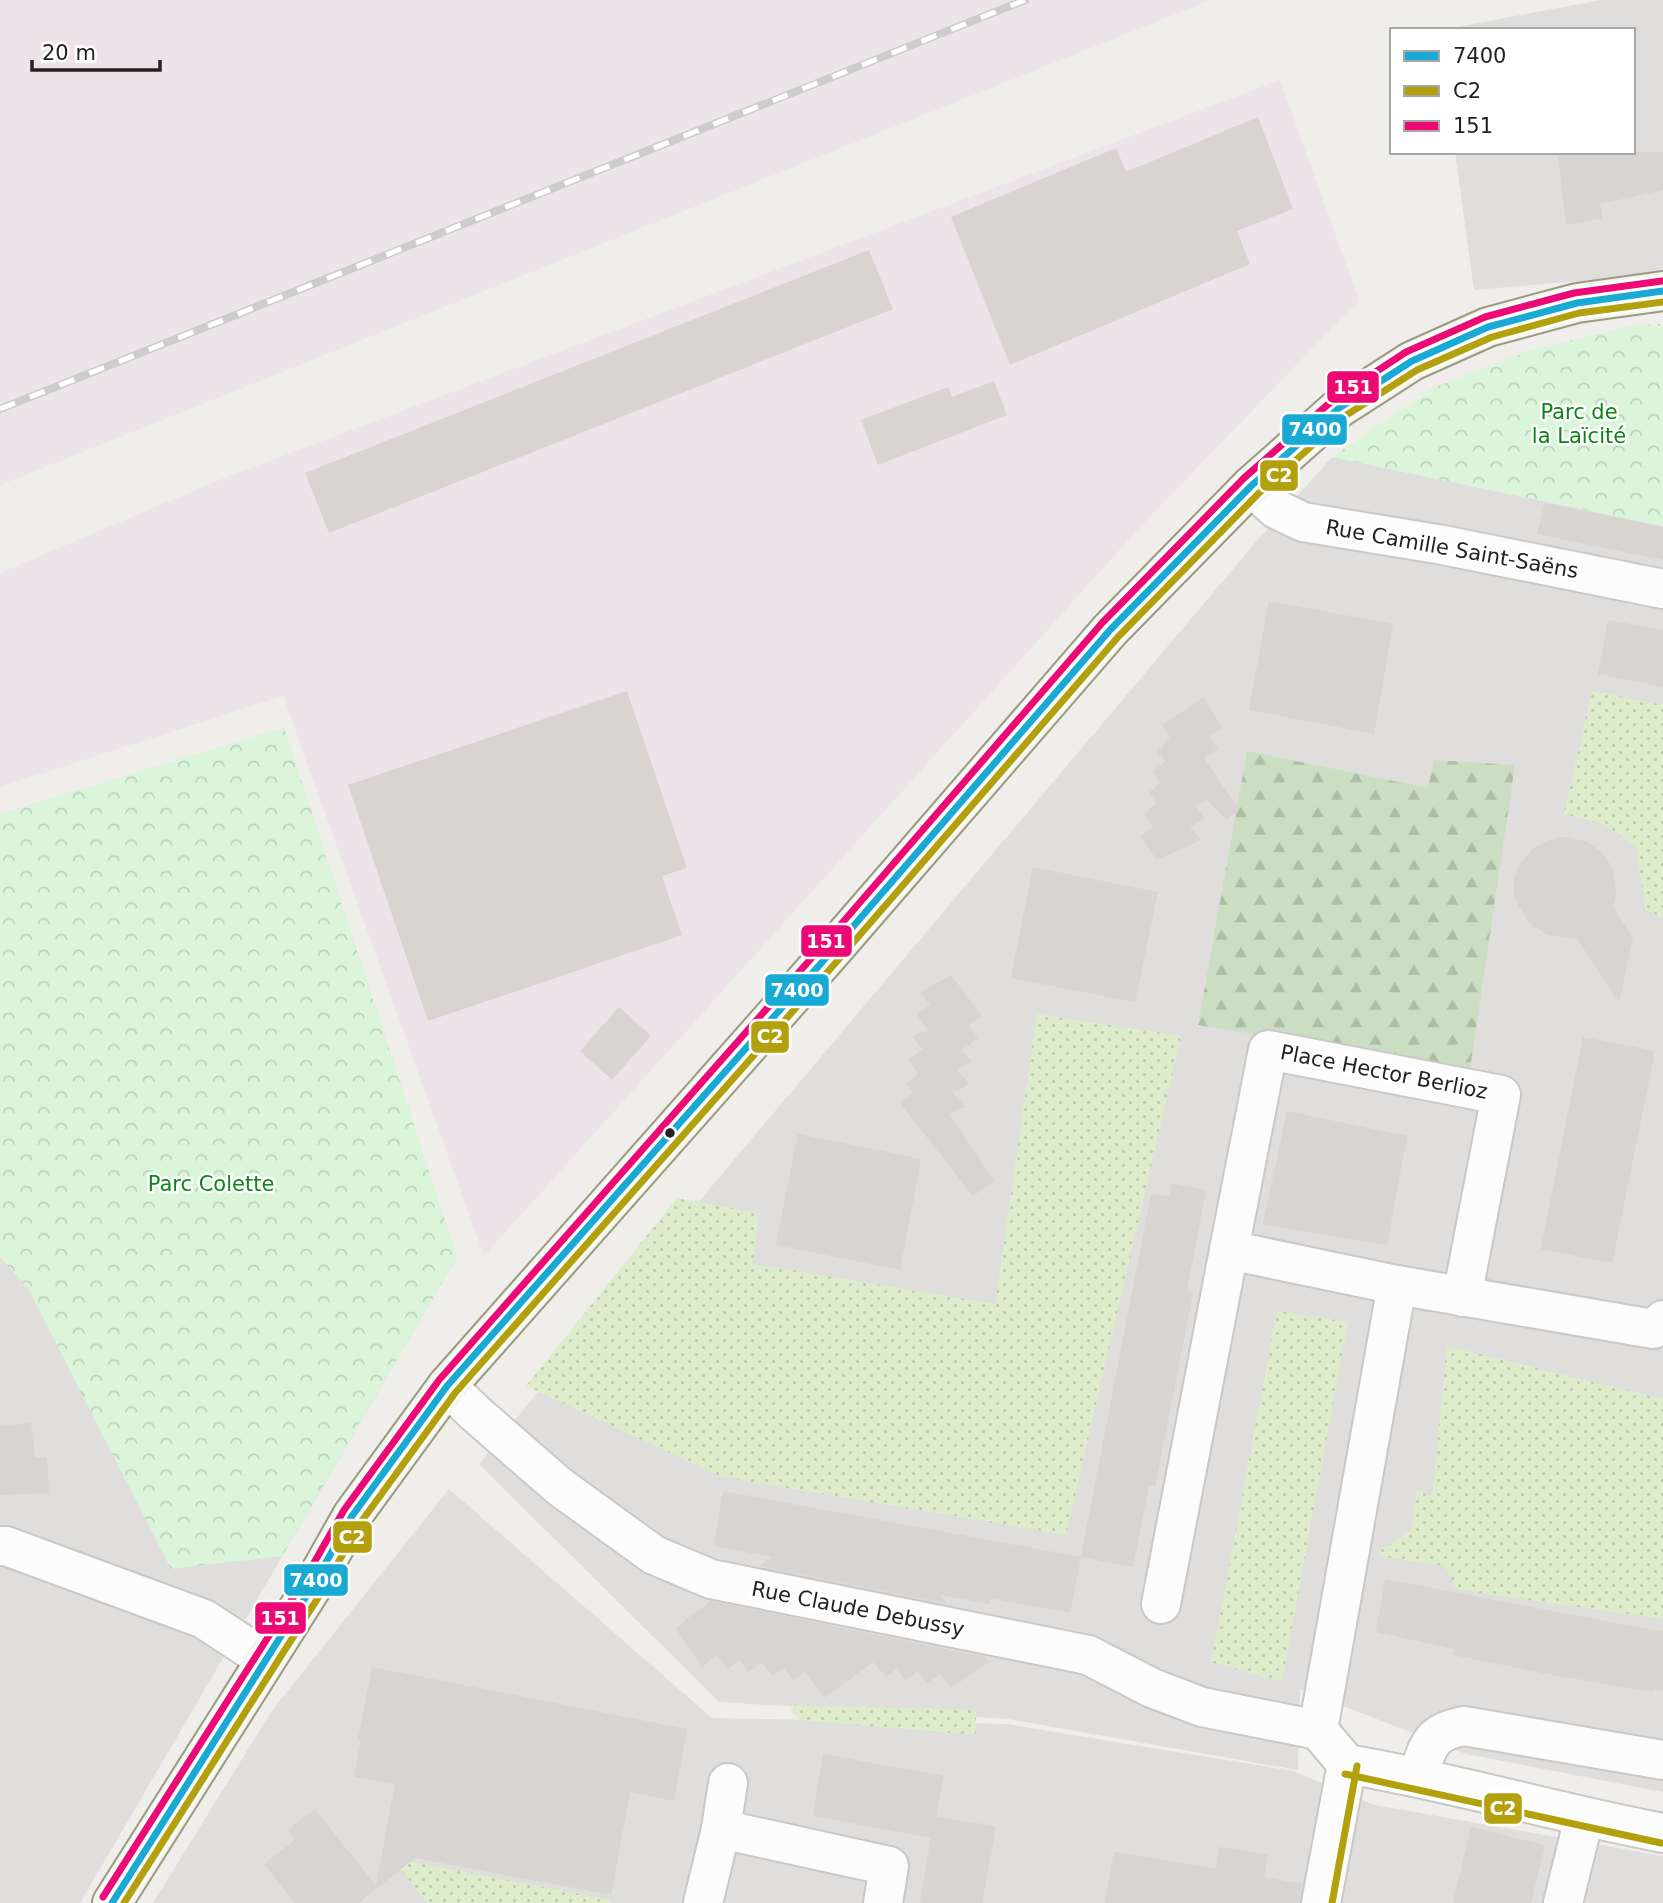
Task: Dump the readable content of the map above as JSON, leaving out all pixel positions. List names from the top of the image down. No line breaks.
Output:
{"streets":{"street":["Rue Camille Saint-Saëns","Place Hector Berlioz","Rue Claude Debussy"]},"parks":["Parc de la Laïcité","Parc Colette"],"lines":["transit line 151","transit line 7400","transit line C2"],"legend":["7400","C2","151"],"scale_bar":"20 m"}
